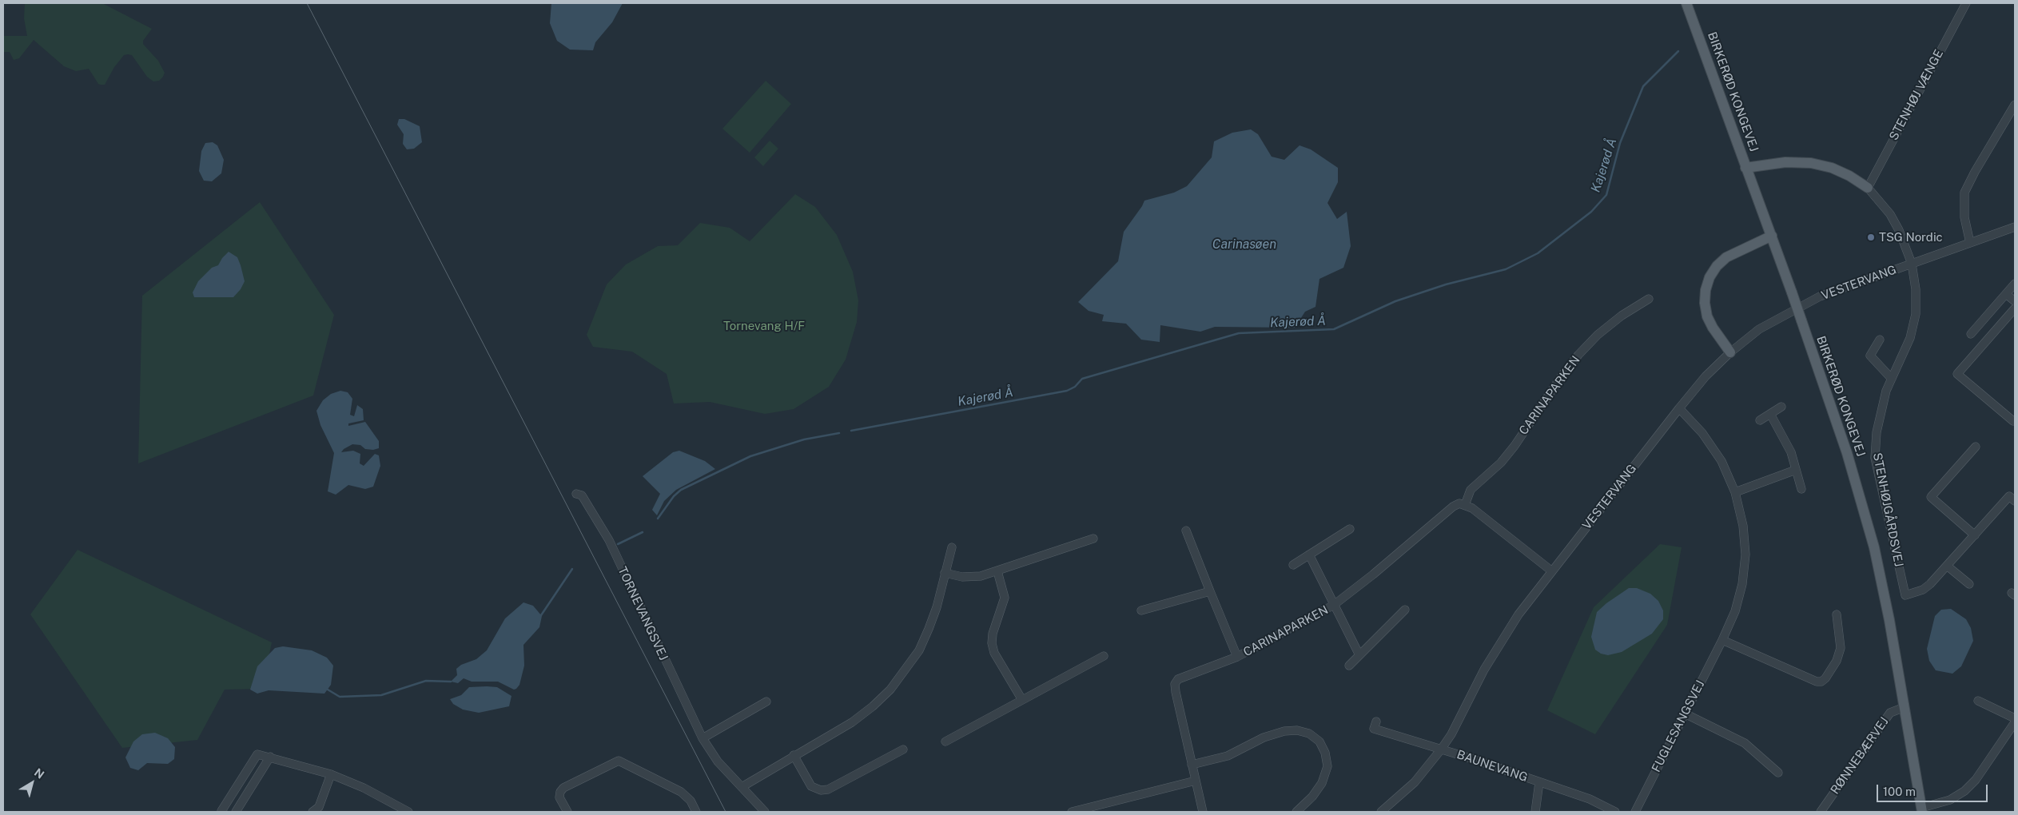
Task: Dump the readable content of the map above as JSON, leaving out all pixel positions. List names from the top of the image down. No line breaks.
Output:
{"streets":{"main road":["BIRKERØD KONGEVEJ"],"street":["STENHØJ VÆNGE","VESTERVANG","CARINAPARKEN","STENHØJGÅRDSVEJ","TORNEVANGSVEJ","FUGLESANGSVEJ","RØNNEBÆRVEJ","BAUNEVANG"]},"crossings":[["BIRKERØD KONGEVEJ","RØNNEBÆRVEJ"],["STENHØJ VÆNGE","STENHØJGÅRDSVEJ"],["VESTERVANG","STENHØJGÅRDSVEJ"],["VESTERVANG","FUGLESANGSVEJ"],["VESTERVANG","BAUNEVANG"]],"water":["Kajerød Å","Carinasøen"],"parks":["Tornevang H/F"],"places":["TSG Nordic"],"scale_bar":"100 m","north":"top right"}
